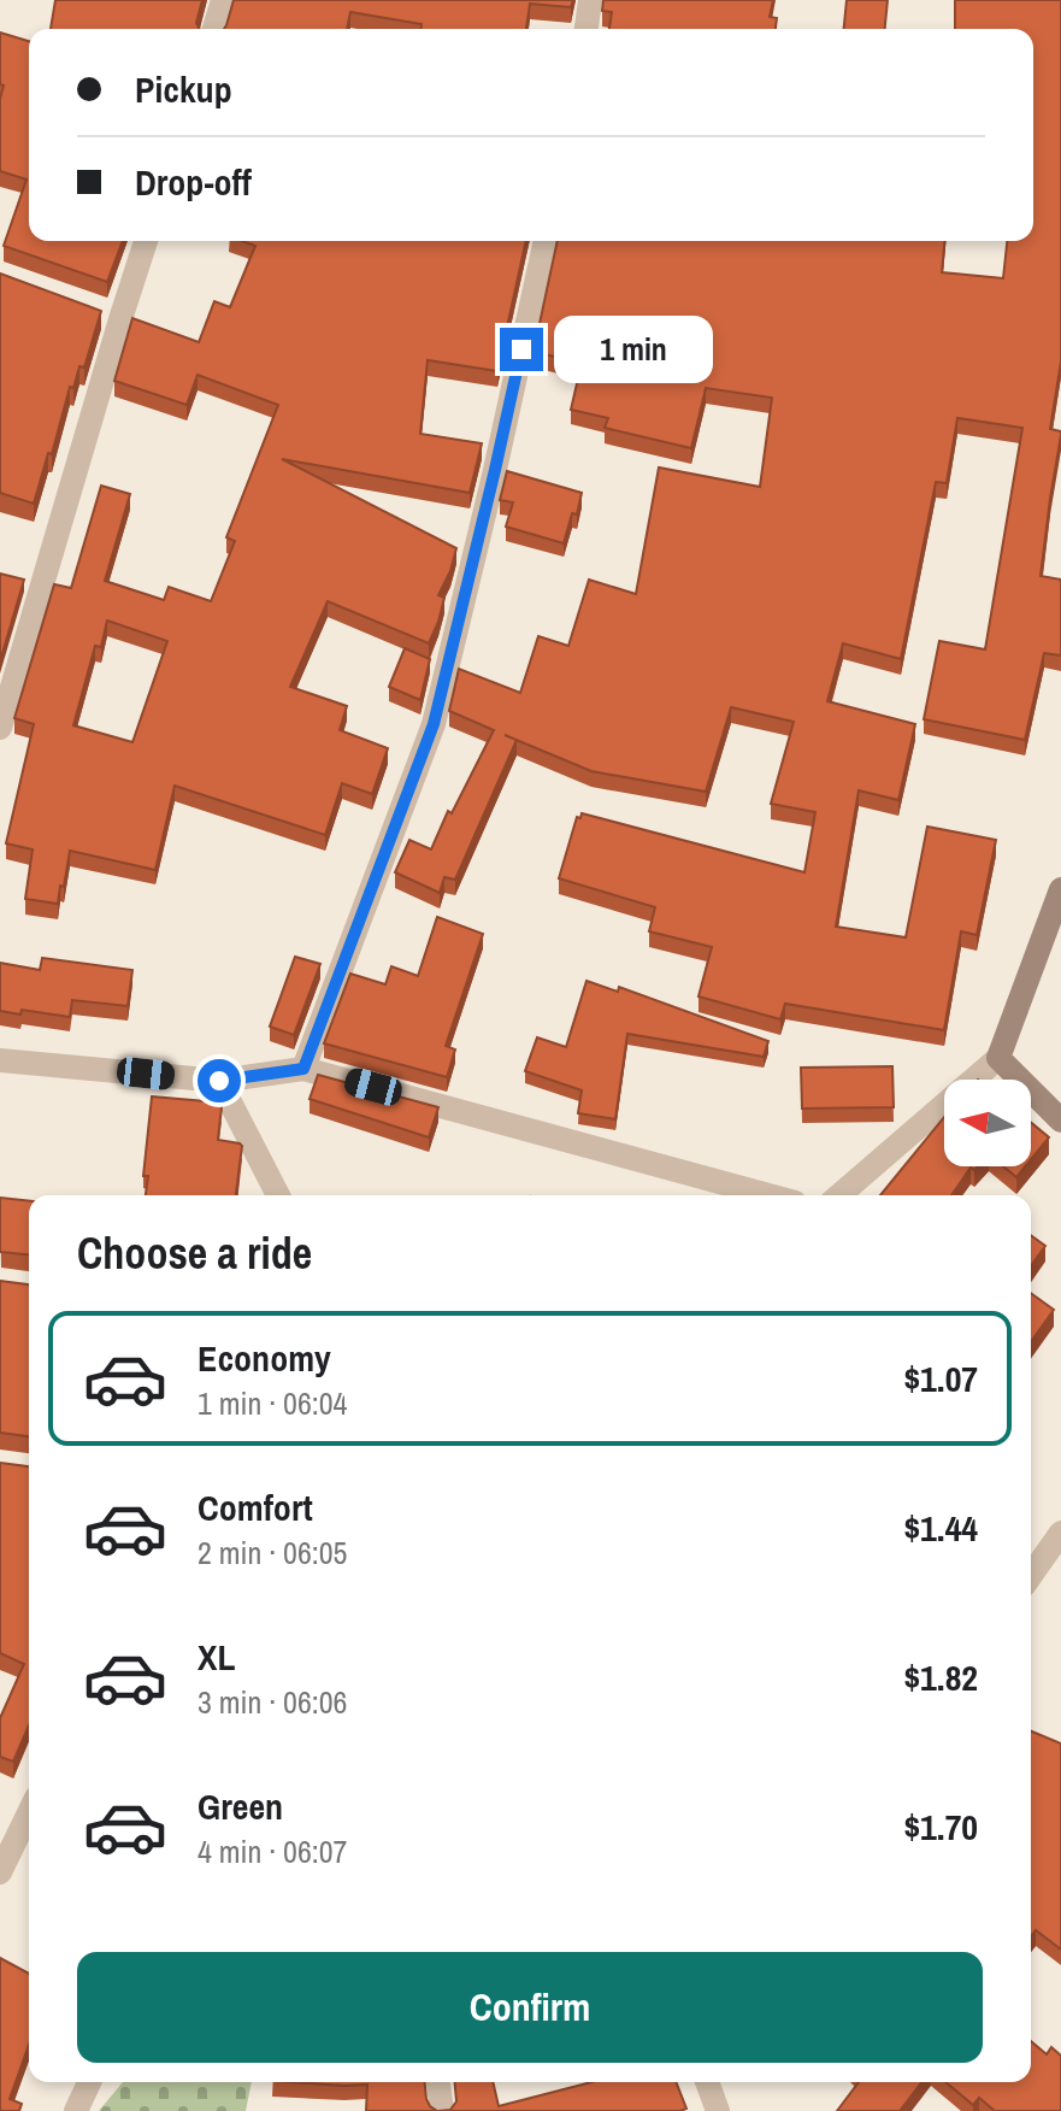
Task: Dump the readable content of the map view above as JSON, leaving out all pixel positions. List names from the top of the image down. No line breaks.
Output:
{"north":"left","page":{"banner":["Pickup","Drop-off"],"bubble":"1 min","heading":"Choose a ride","list":[{"name":"Economy","note":"1 min · 06:04","value":"$1.07"},{"name":"Comfort","note":"2 min · 06:05","value":"$1.44"},{"name":"XL","note":"3 min · 06:06","value":"$1.82"},{"name":"Green","note":"4 min · 06:07","value":"$1.70"}],"buttons":"Confirm"}}
